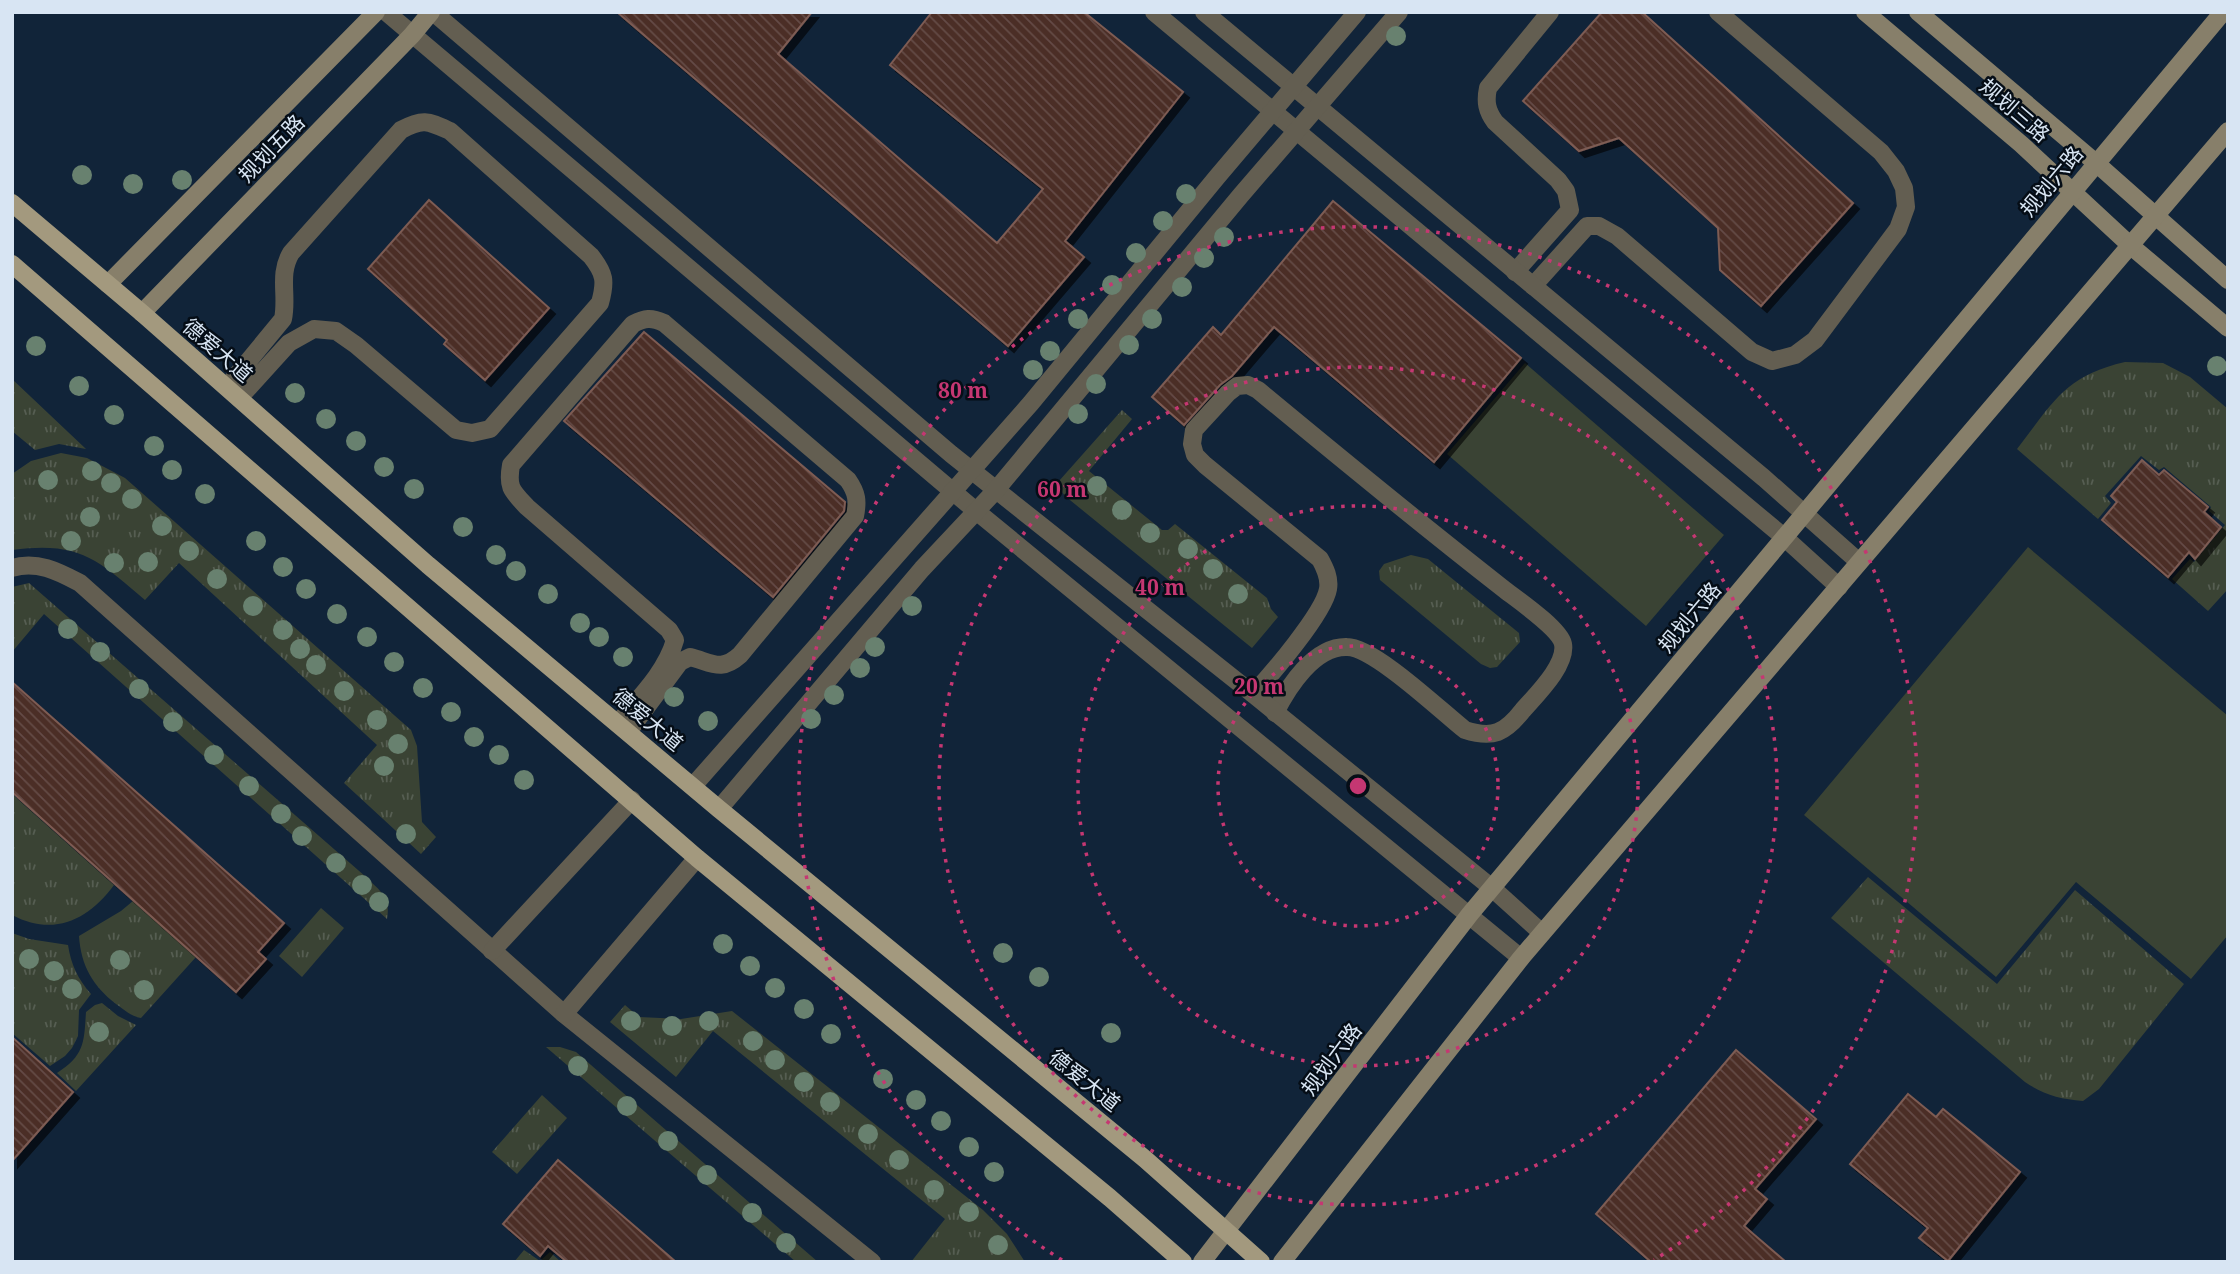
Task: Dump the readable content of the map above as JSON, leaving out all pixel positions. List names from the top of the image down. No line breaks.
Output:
{"streets":{"main road":["规划三路","规划五路","规划六路","德爱大道"]},"crossings":[["规划三路","规划六路"],["规划五路","德爱大道"],["规划六路","德爱大道"]],"rings":["80 m","60 m","40 m","20 m"]}
